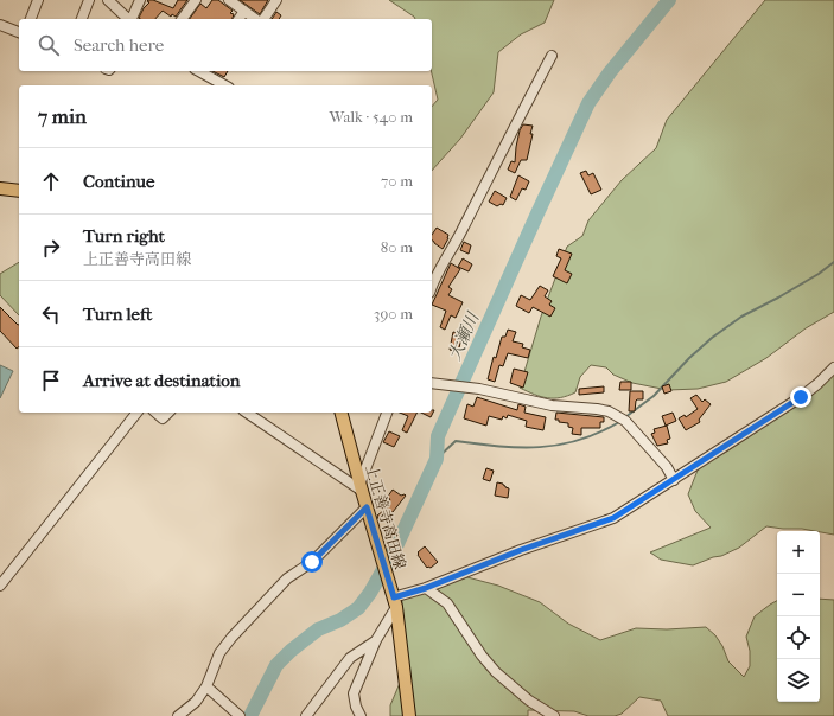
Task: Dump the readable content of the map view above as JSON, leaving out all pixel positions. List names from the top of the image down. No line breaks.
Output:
{"streets":{"main road":["上正善寺高田線"]},"water":["大瀬川"],"page":{"search":"Search here","heading":["7 min","Walk · 540 m"],"list":[["Continue","70 m"],["Turn right","上正善寺高田線","80 m"],["Turn left","390 m"],"Arrive at destination"],"map_buttons":["+","−"]}}
